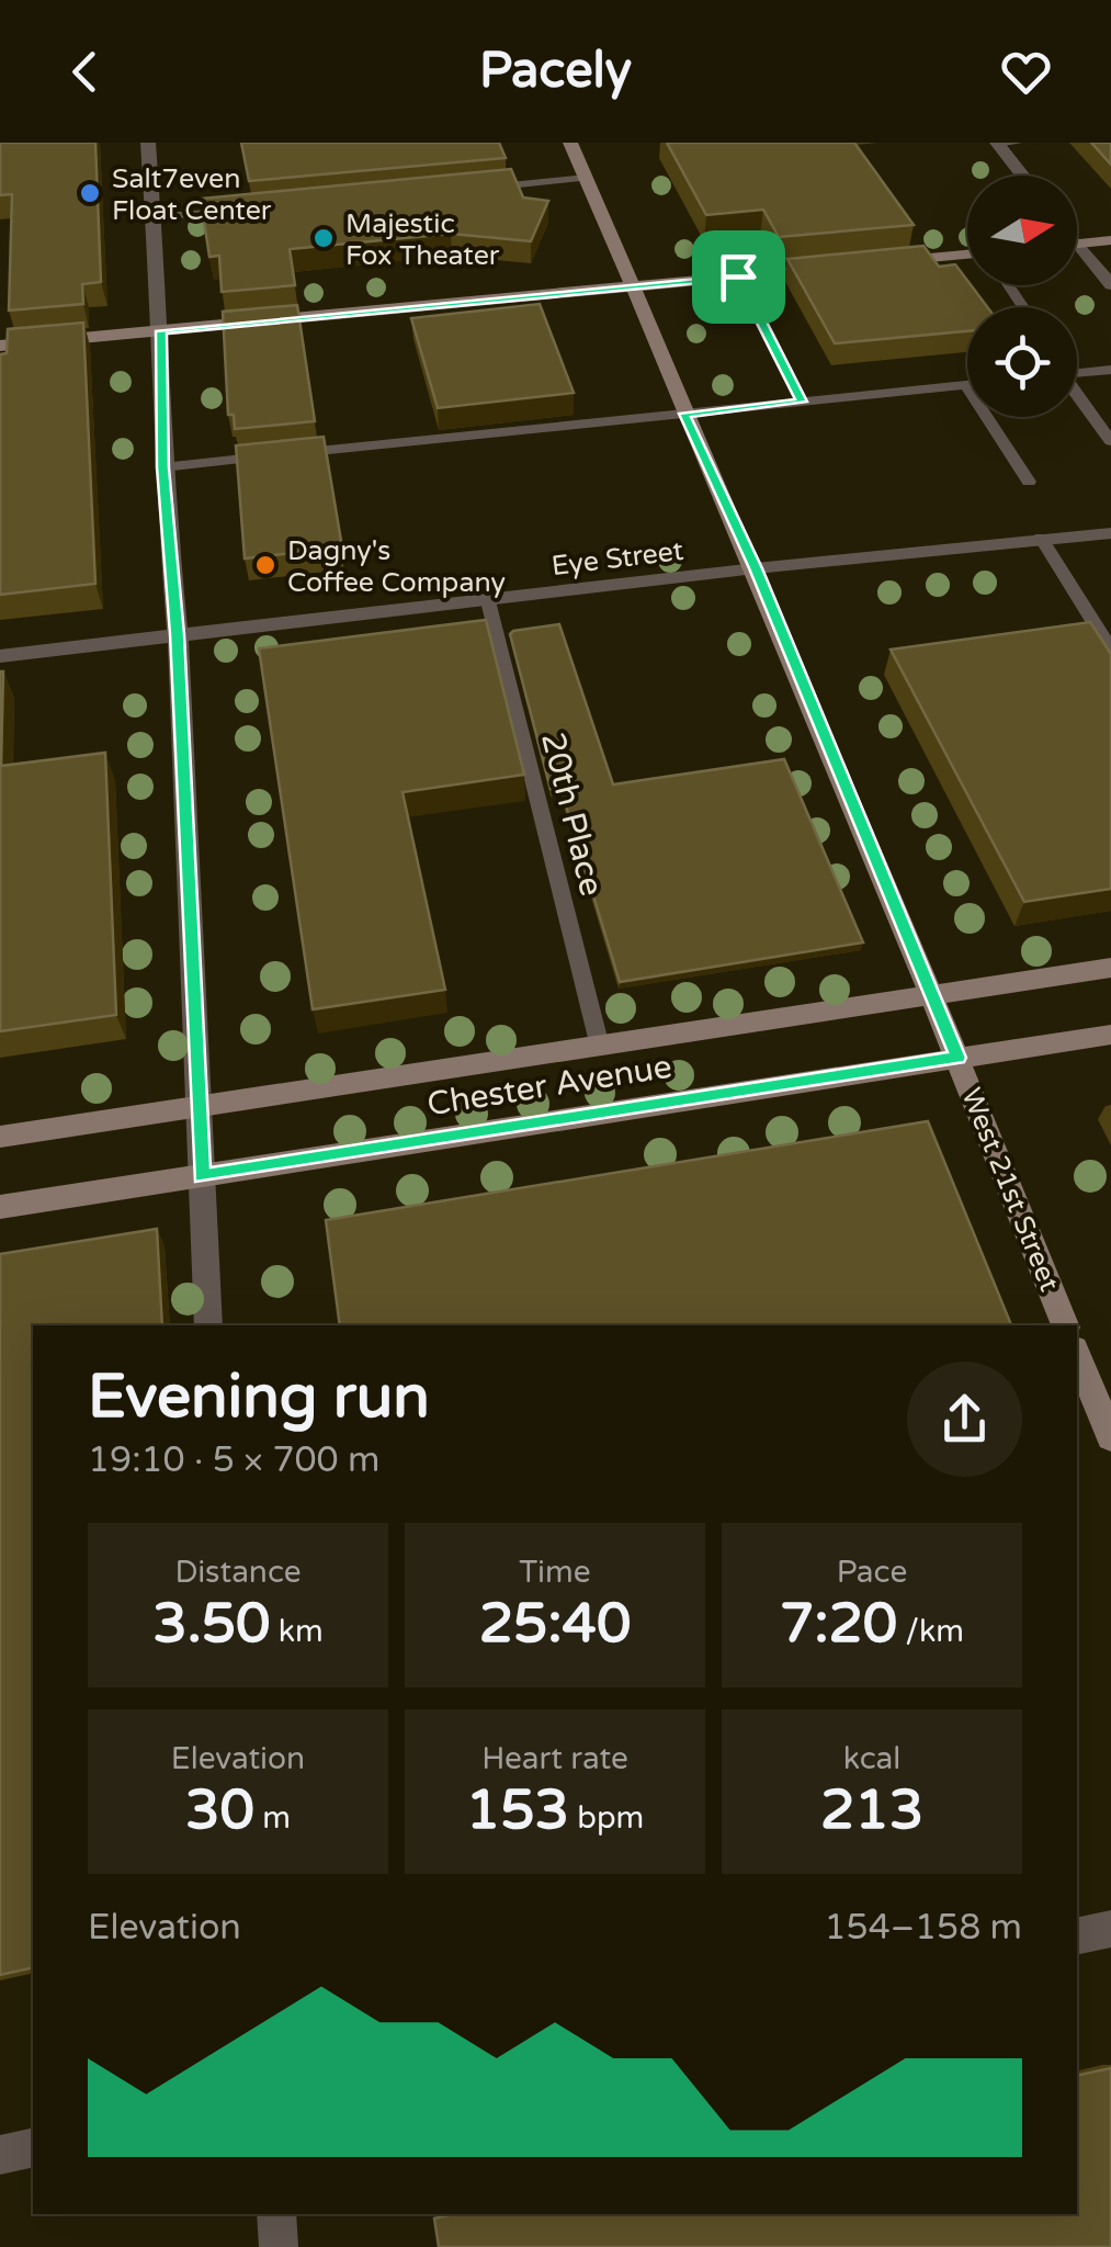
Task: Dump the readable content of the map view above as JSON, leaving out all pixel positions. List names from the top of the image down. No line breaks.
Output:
{"streets":{"street":["Eye Street","Chester Avenue","West 21st Street"],"lane":["20th Place"]},"crossings":[["Eye Street","20th Place"],["Eye Street","West 21st Street"],["20th Place","Chester Avenue"],["Chester Avenue","West 21st Street"]],"places":["Salt7even Float Center","Majestic Fox Theater","Dagny's Coffee Company"],"north":"right","page":{"header":"Pacely","heading":["Evening run","19:10 · 5 × 700 m"],"stats":[["Distance","3.50 km"],["Time","25:40"],["Pace","7:20 /km"],["Elevation","30 m"],["Heart rate","153 bpm"],["kcal","213"]],"chart":["Elevation","154–158 m"]}}
